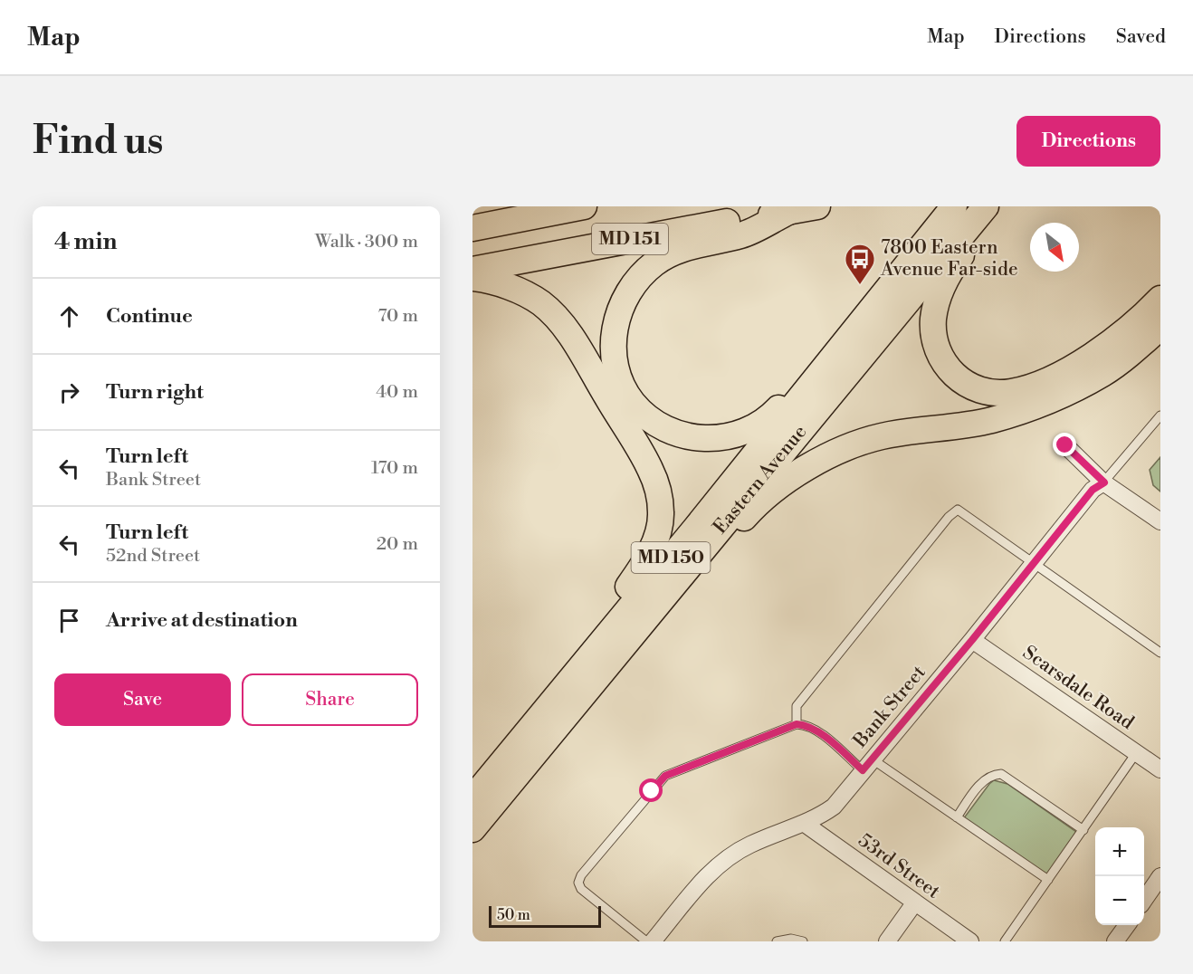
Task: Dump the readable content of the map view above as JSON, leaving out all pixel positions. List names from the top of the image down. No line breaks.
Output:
{"streets":{"main road":["MD 151","Eastern Avenue","MD 150"],"street":["Scarsdale Road","Bank Street","53rd Street"]},"crossings":[["Scarsdale Road","Bank Street"],["Bank Street","53rd Street"]],"places":{"bus stop":["7800 Eastern Avenue Far-side"]},"scale_bar":"50 m","north":"bottom right","page":{"header":"Map","nav":["Map","Directions","Saved"],"buttons":["Directions",["Save","Share"]],"title":"Find us","heading":["4 min","Walk · 300 m"],"list":[["Continue","70 m"],["Turn right","40 m"],["Turn left","Bank Street","170 m"],["Turn left","52nd Street","20 m"],"Arrive at destination"],"map_buttons":["+","−"],"scale":"50 m"}}
